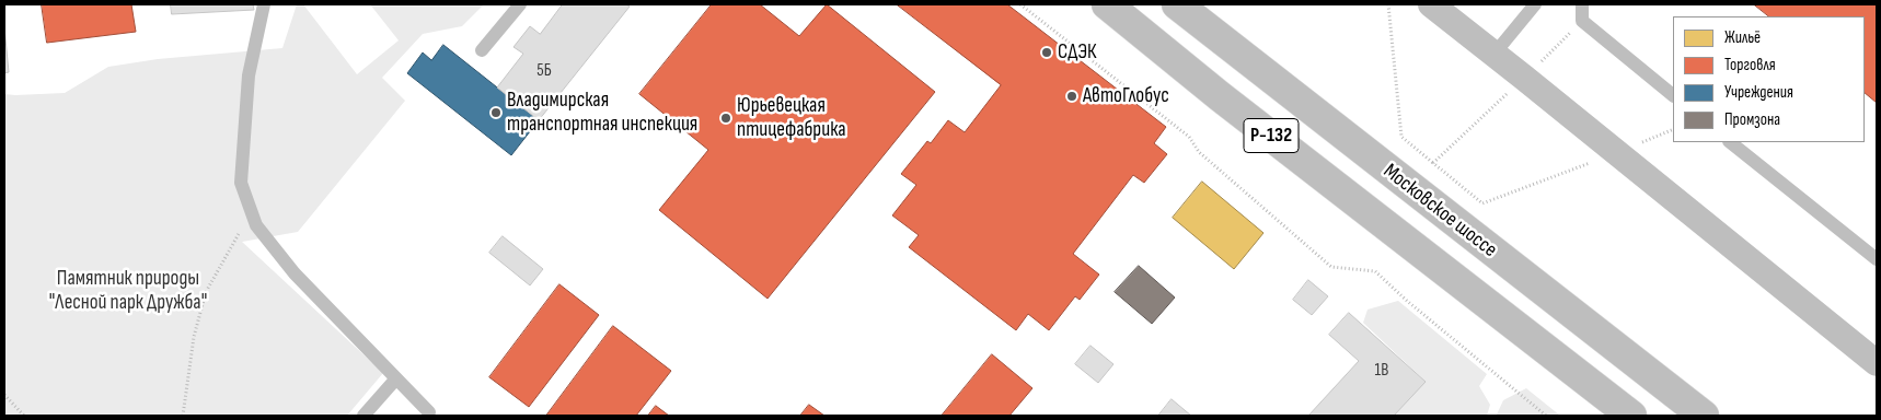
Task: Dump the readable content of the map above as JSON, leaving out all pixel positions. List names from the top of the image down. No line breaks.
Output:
{"streets":{"highway":["Р-132","Московское шоссе"]},"parks":["Памятник природы \"Лесной парк Дружба\""],"places":["СДЭК","АвтоГлобус","Владимирская транспортная инспекция","Юрьевецкая птицефабрика"],"house_numbers":["5Б","1В"],"legend":["Жильё","Торговля","Учреждения","Промзона"]}
